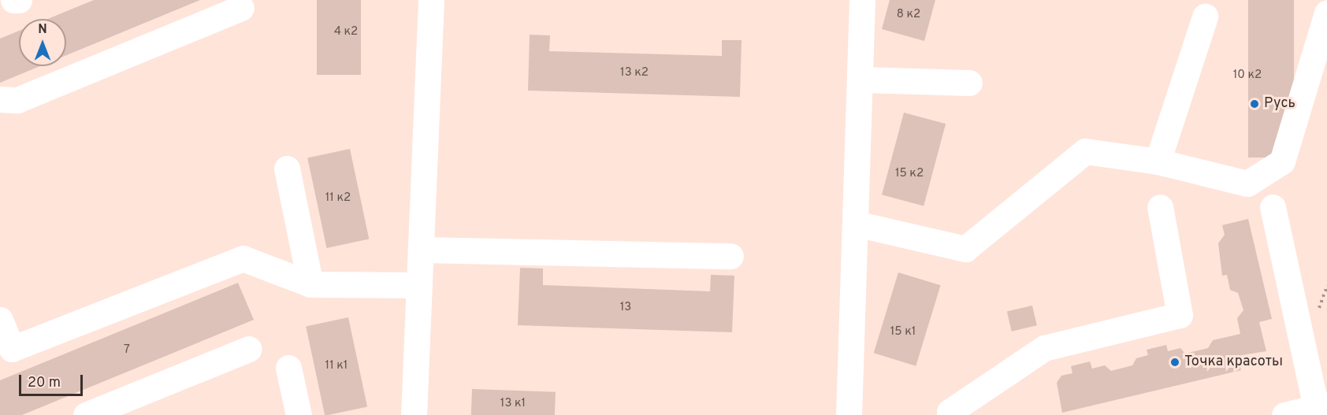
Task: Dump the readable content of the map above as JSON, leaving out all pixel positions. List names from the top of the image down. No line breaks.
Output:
{"places":["Русь","Точка красоты"],"house_numbers":["8 к2","4 к2","13 к2","10 к2","15 к2","11 к2","13","15 к1","7","11 к1","13 к1"],"scale_bar":"20 m","north":"top"}
